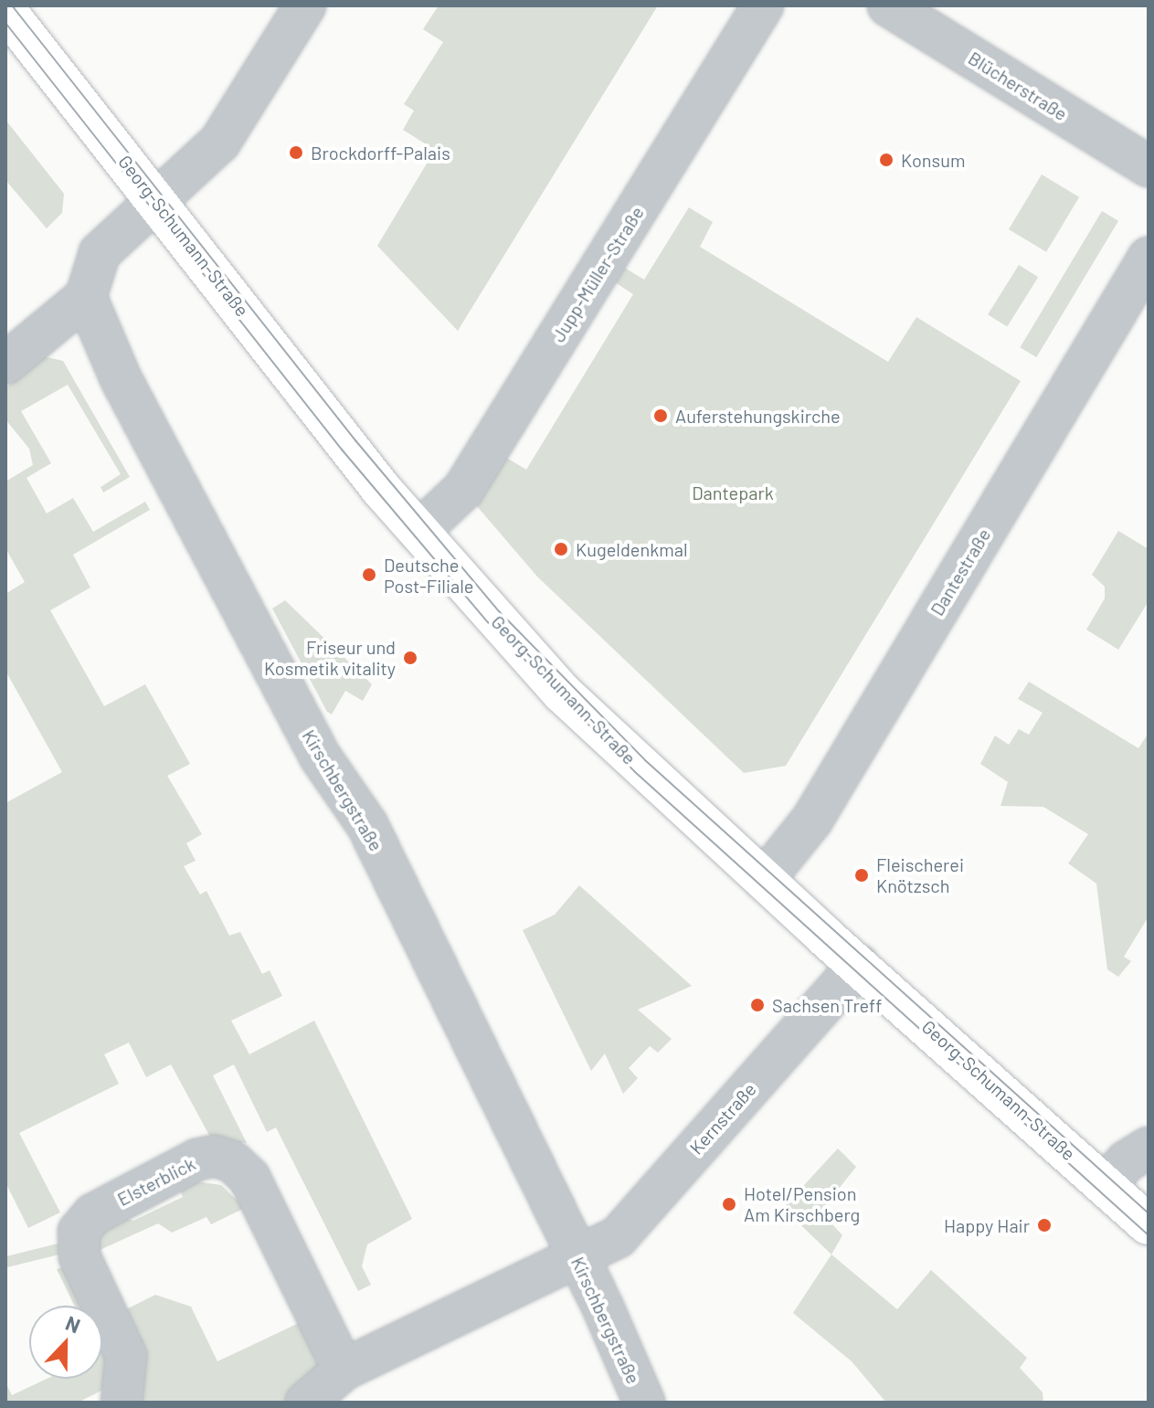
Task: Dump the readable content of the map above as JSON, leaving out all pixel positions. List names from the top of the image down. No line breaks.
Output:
{"streets":{"main road":["Georg-Schumann-Straße"],"street":["Blücherstraße","Jupp-Müller-Straße","Dantestraße","Kirschbergstraße","Kernstraße","Elsterblick"]},"crossings":[["Georg-Schumann-Straße","Jupp-Müller-Straße"],["Georg-Schumann-Straße","Dantestraße"],["Georg-Schumann-Straße","Kernstraße"],["Kirschbergstraße","Kernstraße"]],"parks":["Dantepark"],"places":["Brockdorff-Palais","Konsum","Auferstehungskirche","Kugeldenkmal","Deutsche Post-Filiale","Friseur und Kosmetik vitality","Fleischerei Knötzsch","Sachsen Treff","Hotel/Pension Am Kirschberg","Happy Hair"],"north":"top"}
